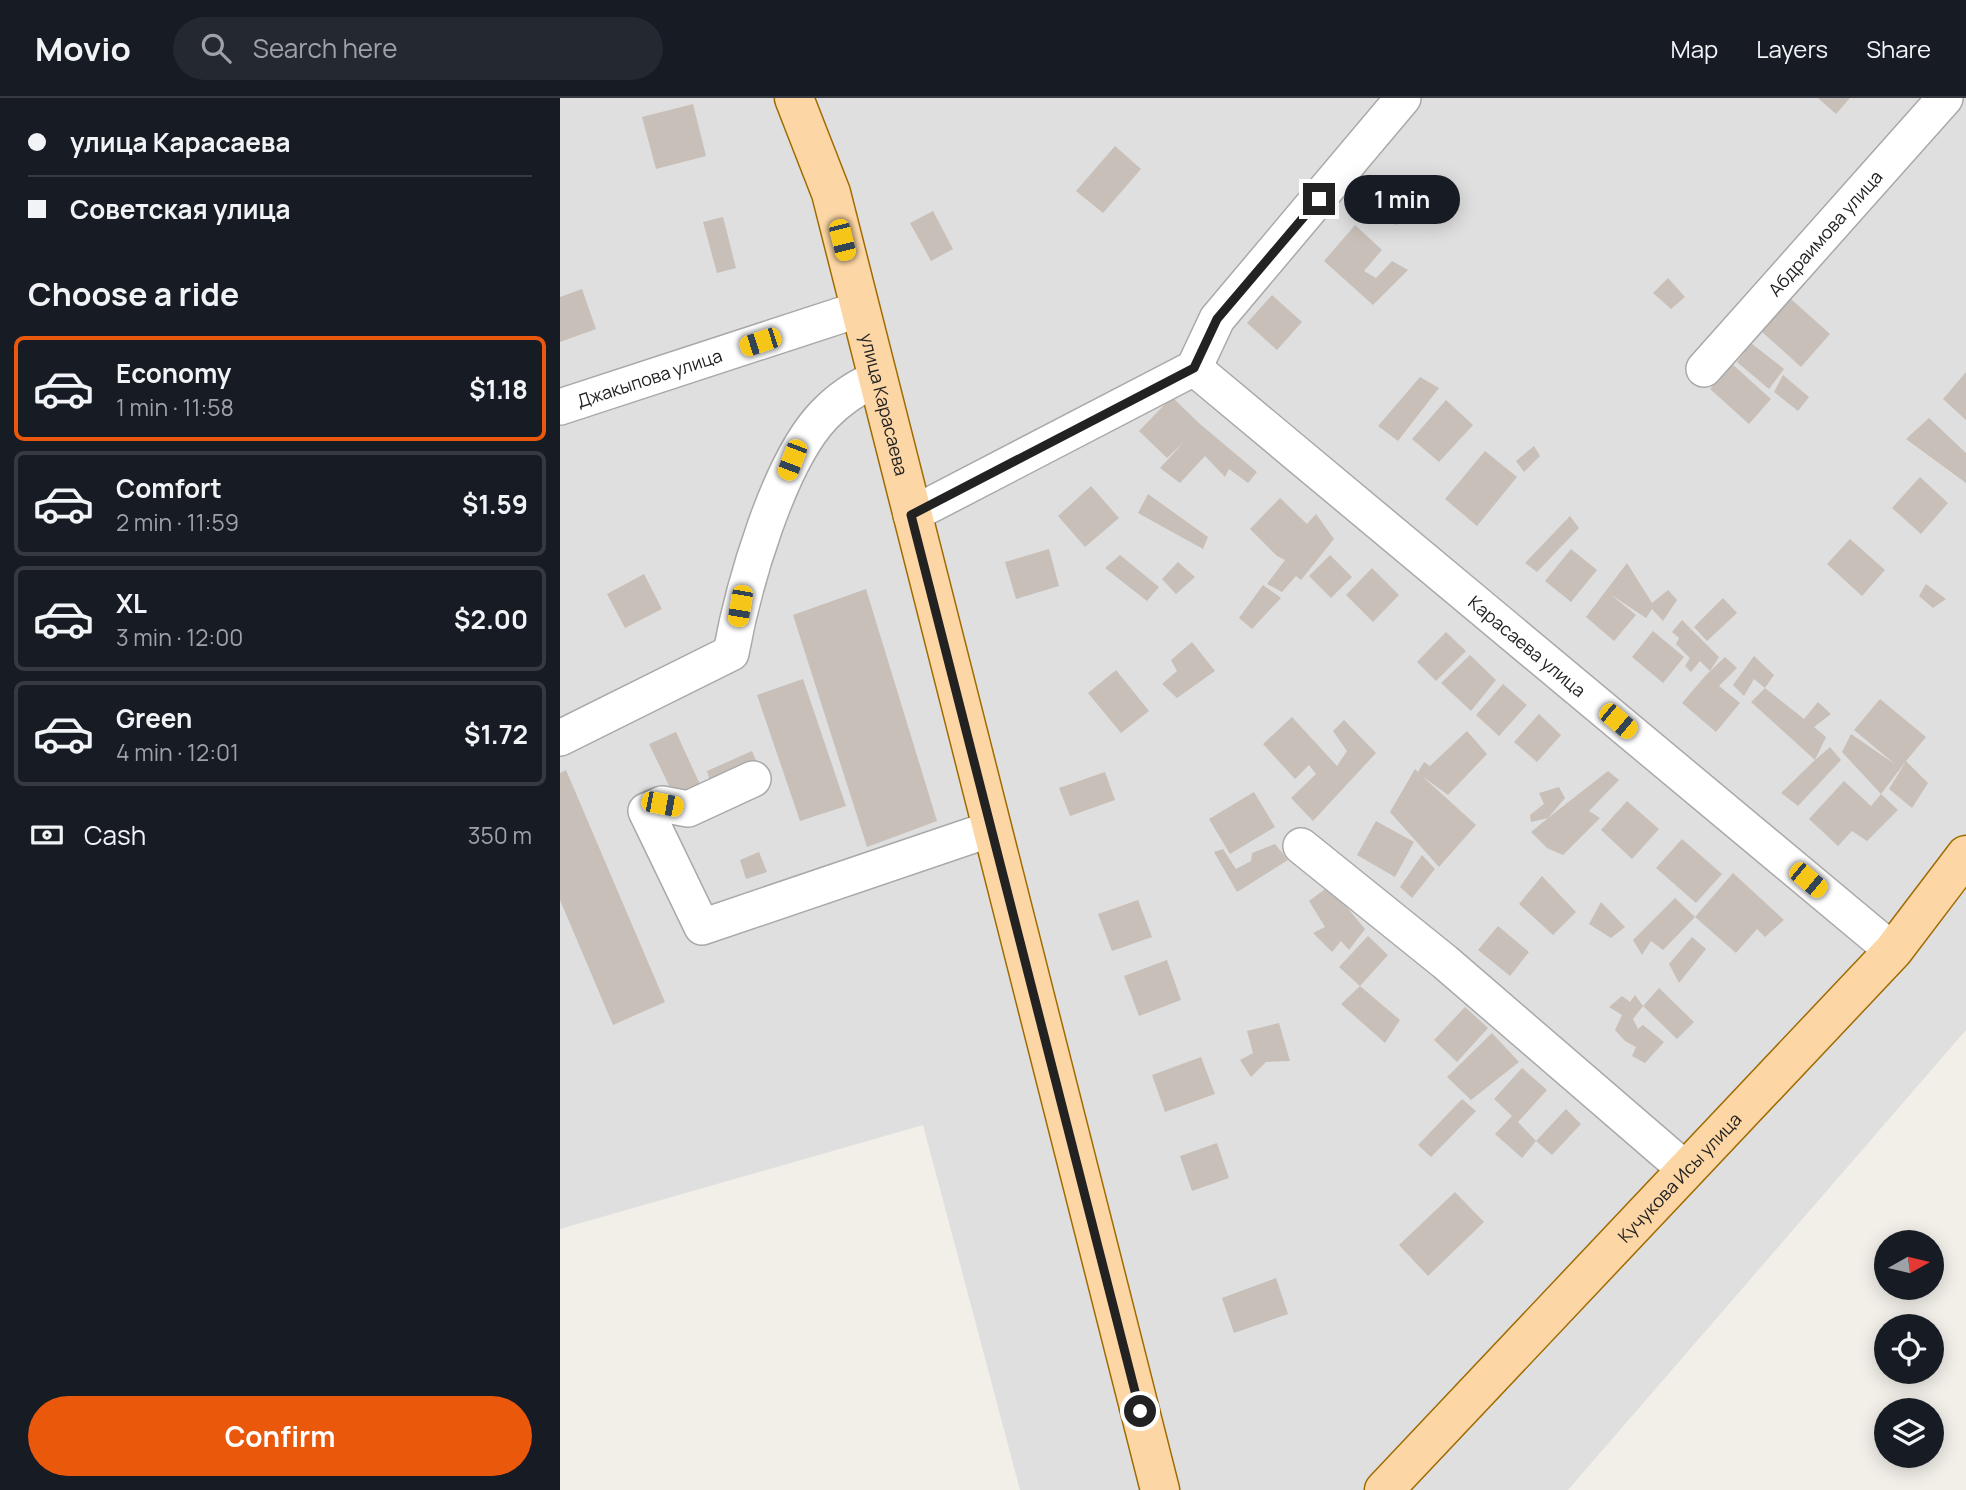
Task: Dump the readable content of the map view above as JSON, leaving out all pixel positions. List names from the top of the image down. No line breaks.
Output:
{"streets":{"main road":["улица Карасаева","Кучукова Исы улица"],"street":["Абдраимова улица","Джакыпова улица","Карасаева улица"]},"crossings":[["Джакыпова улица","улица Карасаева"],["Карасаева улица","Кучукова Исы улица"]],"north":"right","page":{"header":"Movio","search":"Search here","nav":["Map","Layers","Share"],"banner":["улица Карасаева","Советская улица"],"bubble":"1 min","heading":"Choose a ride","list":[{"name":"Economy","note":"1 min · 11:58","value":"$1.18"},{"name":"Comfort","note":"2 min · 11:59","value":"$1.59"},{"name":"XL","note":"3 min · 12:00","value":"$2.00"},{"name":"Green","note":"4 min · 12:01","value":"$1.72"}],"pay":["Cash","350 m"],"buttons":"Confirm"}}
